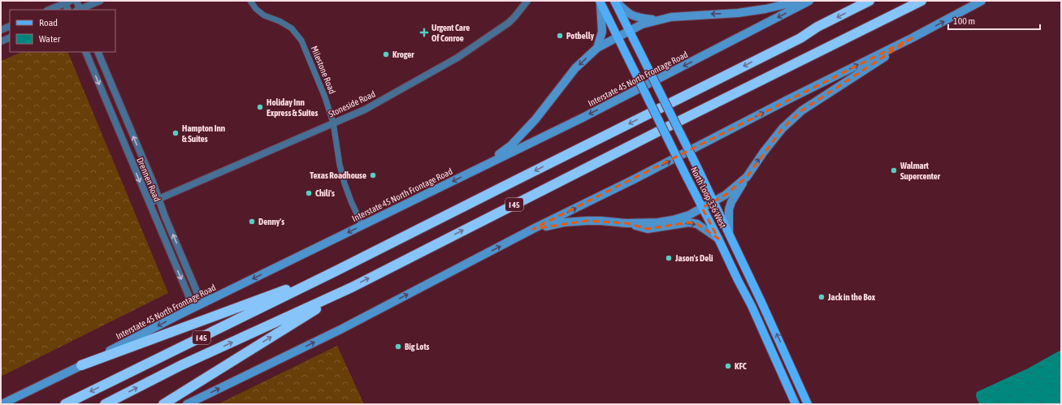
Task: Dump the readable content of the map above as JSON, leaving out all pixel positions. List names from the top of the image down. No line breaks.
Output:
{"streets":{"highway":["I 45"],"main road":["Interstate 45 North Frontage Road","North Loop 336 West"],"street":["Milestone Road","Stoneside Road","Drennen Road"]},"crossings":[["Milestone Road","Interstate 45 North Frontage Road"],["Milestone Road","Stoneside Road"],["Interstate 45 North Frontage Road","Drennen Road"],["Stoneside Road","Drennen Road"]],"places":{"health":["Urgent Care Of Conroe"],"other":["Potbelly","Kroger","Holiday Inn Express & Suites","Hampton Inn & Suites","Walmart Supercenter","Texas Roadhouse","Chili's","Denny's","Jason's Deli","Jack in the Box","Big Lots","KFC"]},"legend":["Road","Water"],"scale_bar":"100 m"}
